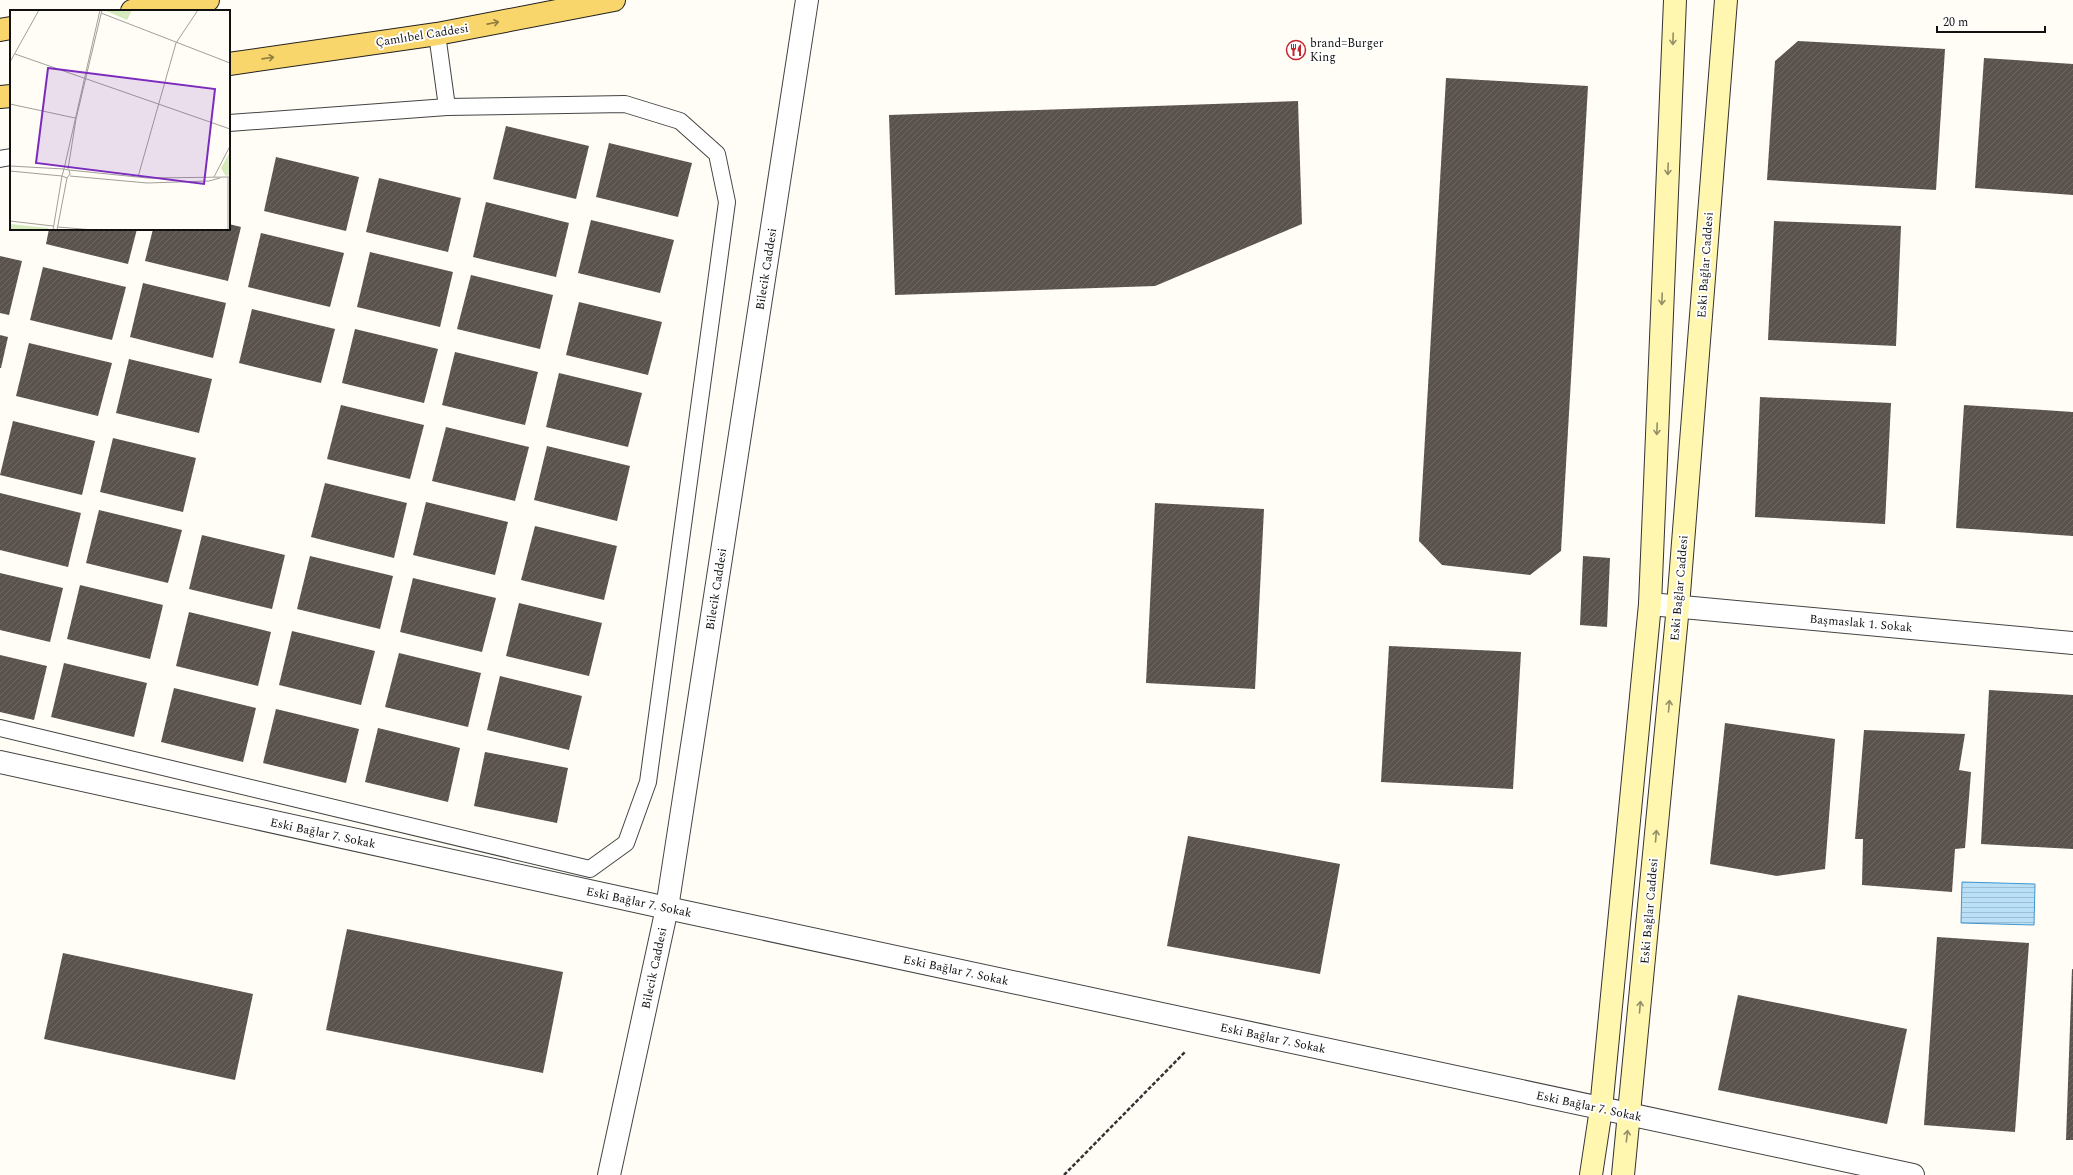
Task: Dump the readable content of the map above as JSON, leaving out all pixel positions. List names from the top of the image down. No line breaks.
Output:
{"streets":{"main road":["Çamlıbel Caddesi"],"street":["Eski Bağlar Caddesi","Bilecik Caddesi","Başmaslak 1. Sokak","Eski Bağlar 7. Sokak"]},"crossings":[["Eski Bağlar Caddesi","Başmaslak 1. Sokak"],["Eski Bağlar Caddesi","Eski Bağlar 7. Sokak"],["Bilecik Caddesi","Eski Bağlar 7. Sokak"]],"one_way":["Çamlıbel Caddesi"],"places":{"restaurant":["brand=Burger King"]},"scale_bar":"20 m"}
